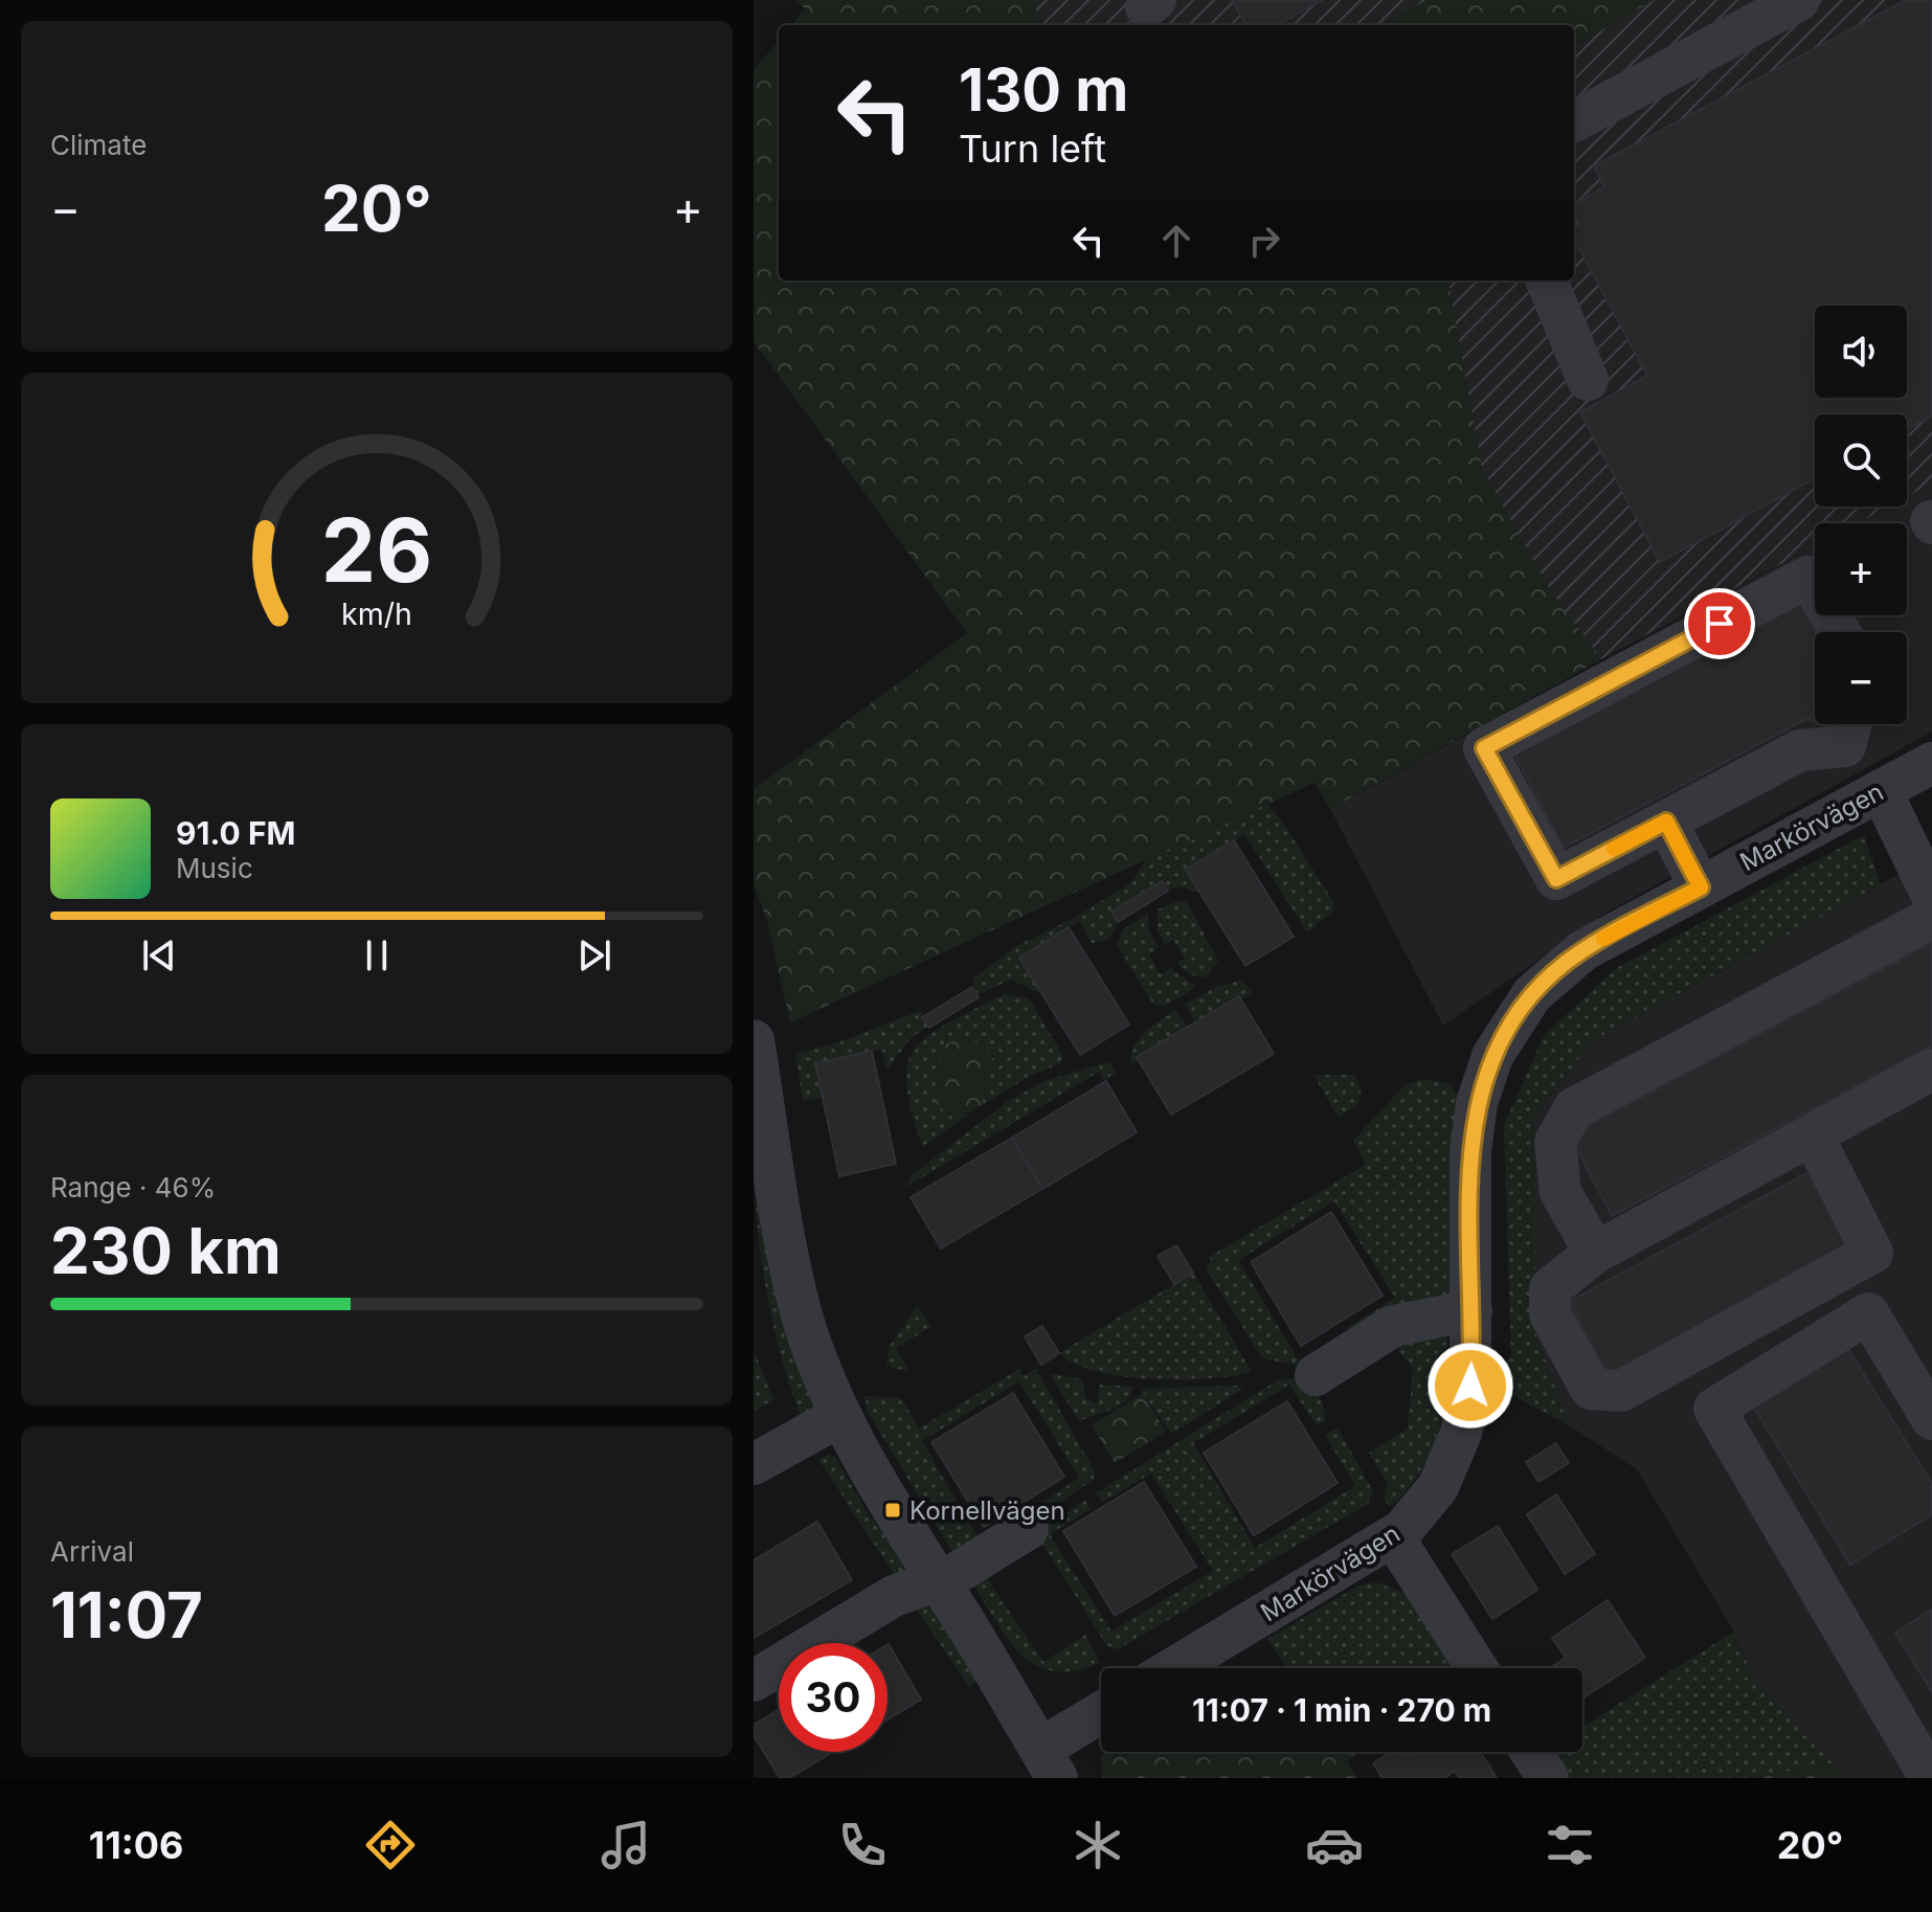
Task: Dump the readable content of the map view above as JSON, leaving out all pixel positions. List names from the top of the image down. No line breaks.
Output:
{"streets":{"street":["Markörvägen"]},"places":{"transit":["Kornellvägen"]},"page":{"tile":["Climate",["Range · 46%","230 km"],["Arrival","11:07"]],"turn":["130 m","Turn left"],"heat":["−","20°","+"],"map_buttons":["+","−"],"song":["91.0 FM","Music"],"limit":"30","trip":"11:07 · 1 min · 270 m","tabs":["11:06","20°"],"gauge":["26","km/h"]}}
